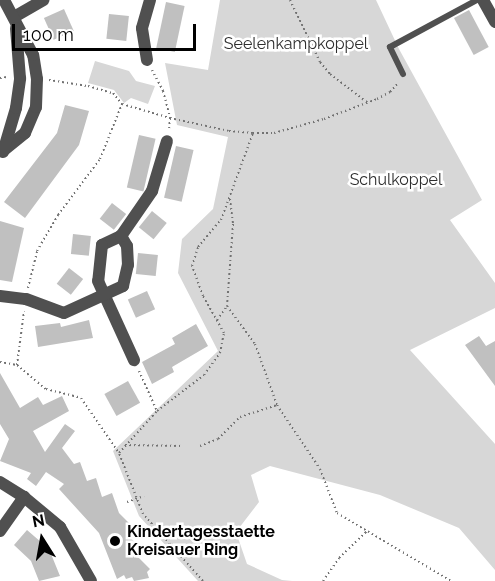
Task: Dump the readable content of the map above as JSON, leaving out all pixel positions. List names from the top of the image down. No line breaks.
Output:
{"parks":["Seelenkampkoppel","Schulkoppel"],"places":["Kindertagesstaette Kreisauer Ring"],"scale_bar":"100 m","north":"top"}
